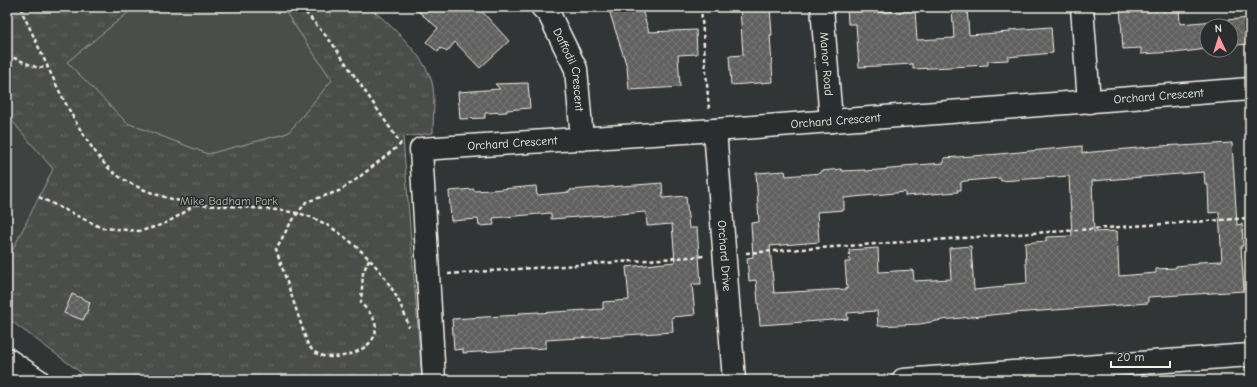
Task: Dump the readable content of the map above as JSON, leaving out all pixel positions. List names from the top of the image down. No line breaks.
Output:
{"streets":{"street":["Manor Road","Daffodil Crescent","Orchard Crescent","Orchard Drive"]},"crossings":[["Manor Road","Orchard Crescent"],["Daffodil Crescent","Orchard Crescent"],["Orchard Crescent","Orchard Drive"]],"parks":["Mike Badham Park"],"scale_bar":"20 m","north":"top"}
